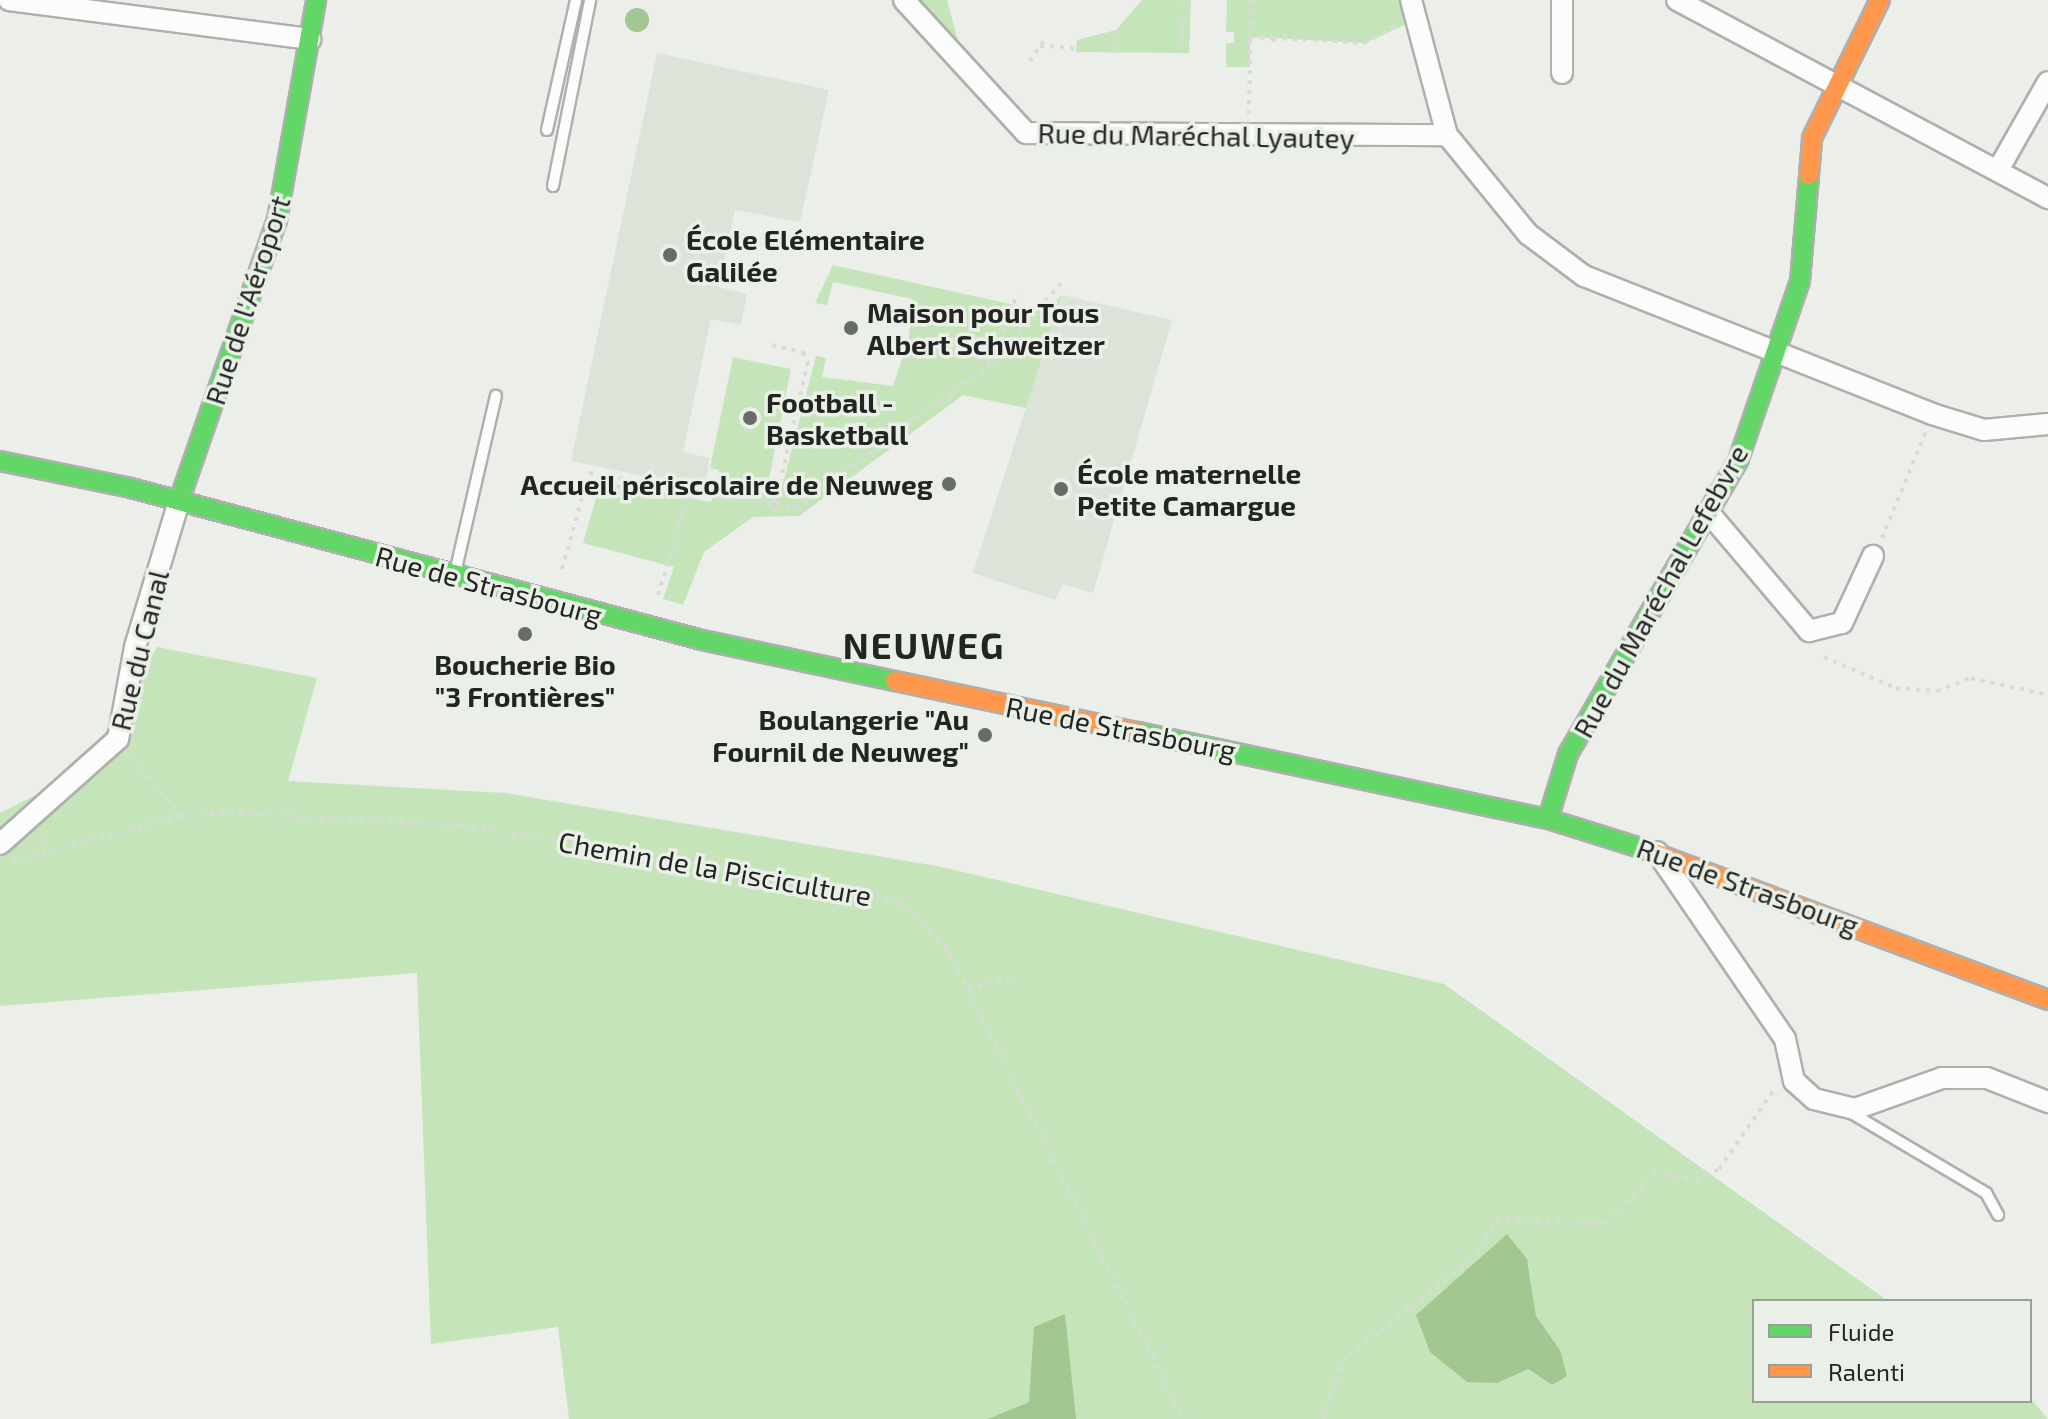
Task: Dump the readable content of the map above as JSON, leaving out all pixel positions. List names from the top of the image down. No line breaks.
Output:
{"streets":{"main road":["Rue de l'Aéroport","Rue de Strasbourg","Rue du Maréchal Lefebvre"],"street":["Rue du Maréchal Lyautey","Rue du Canal"],"path":["Chemin de la Pisciculture"]},"crossings":[["Rue de l'Aéroport","Rue de Strasbourg"],["Rue de l'Aéroport","Rue du Canal"],["Rue de Strasbourg","Rue du Maréchal Lefebvre"],["Rue de Strasbourg","Rue du Canal"]],"districts":["NEUWEG"],"places":["École Elémentaire Galilée","Maison pour Tous Albert Schweitzer","Football - Basketball","Accueil périscolaire de Neuweg","École maternelle Petite Camargue","Boucherie Bio \"3 Frontières\"","Boulangerie \"Au Fournil de Neuweg\""],"legend":["Fluide","Ralenti"]}
